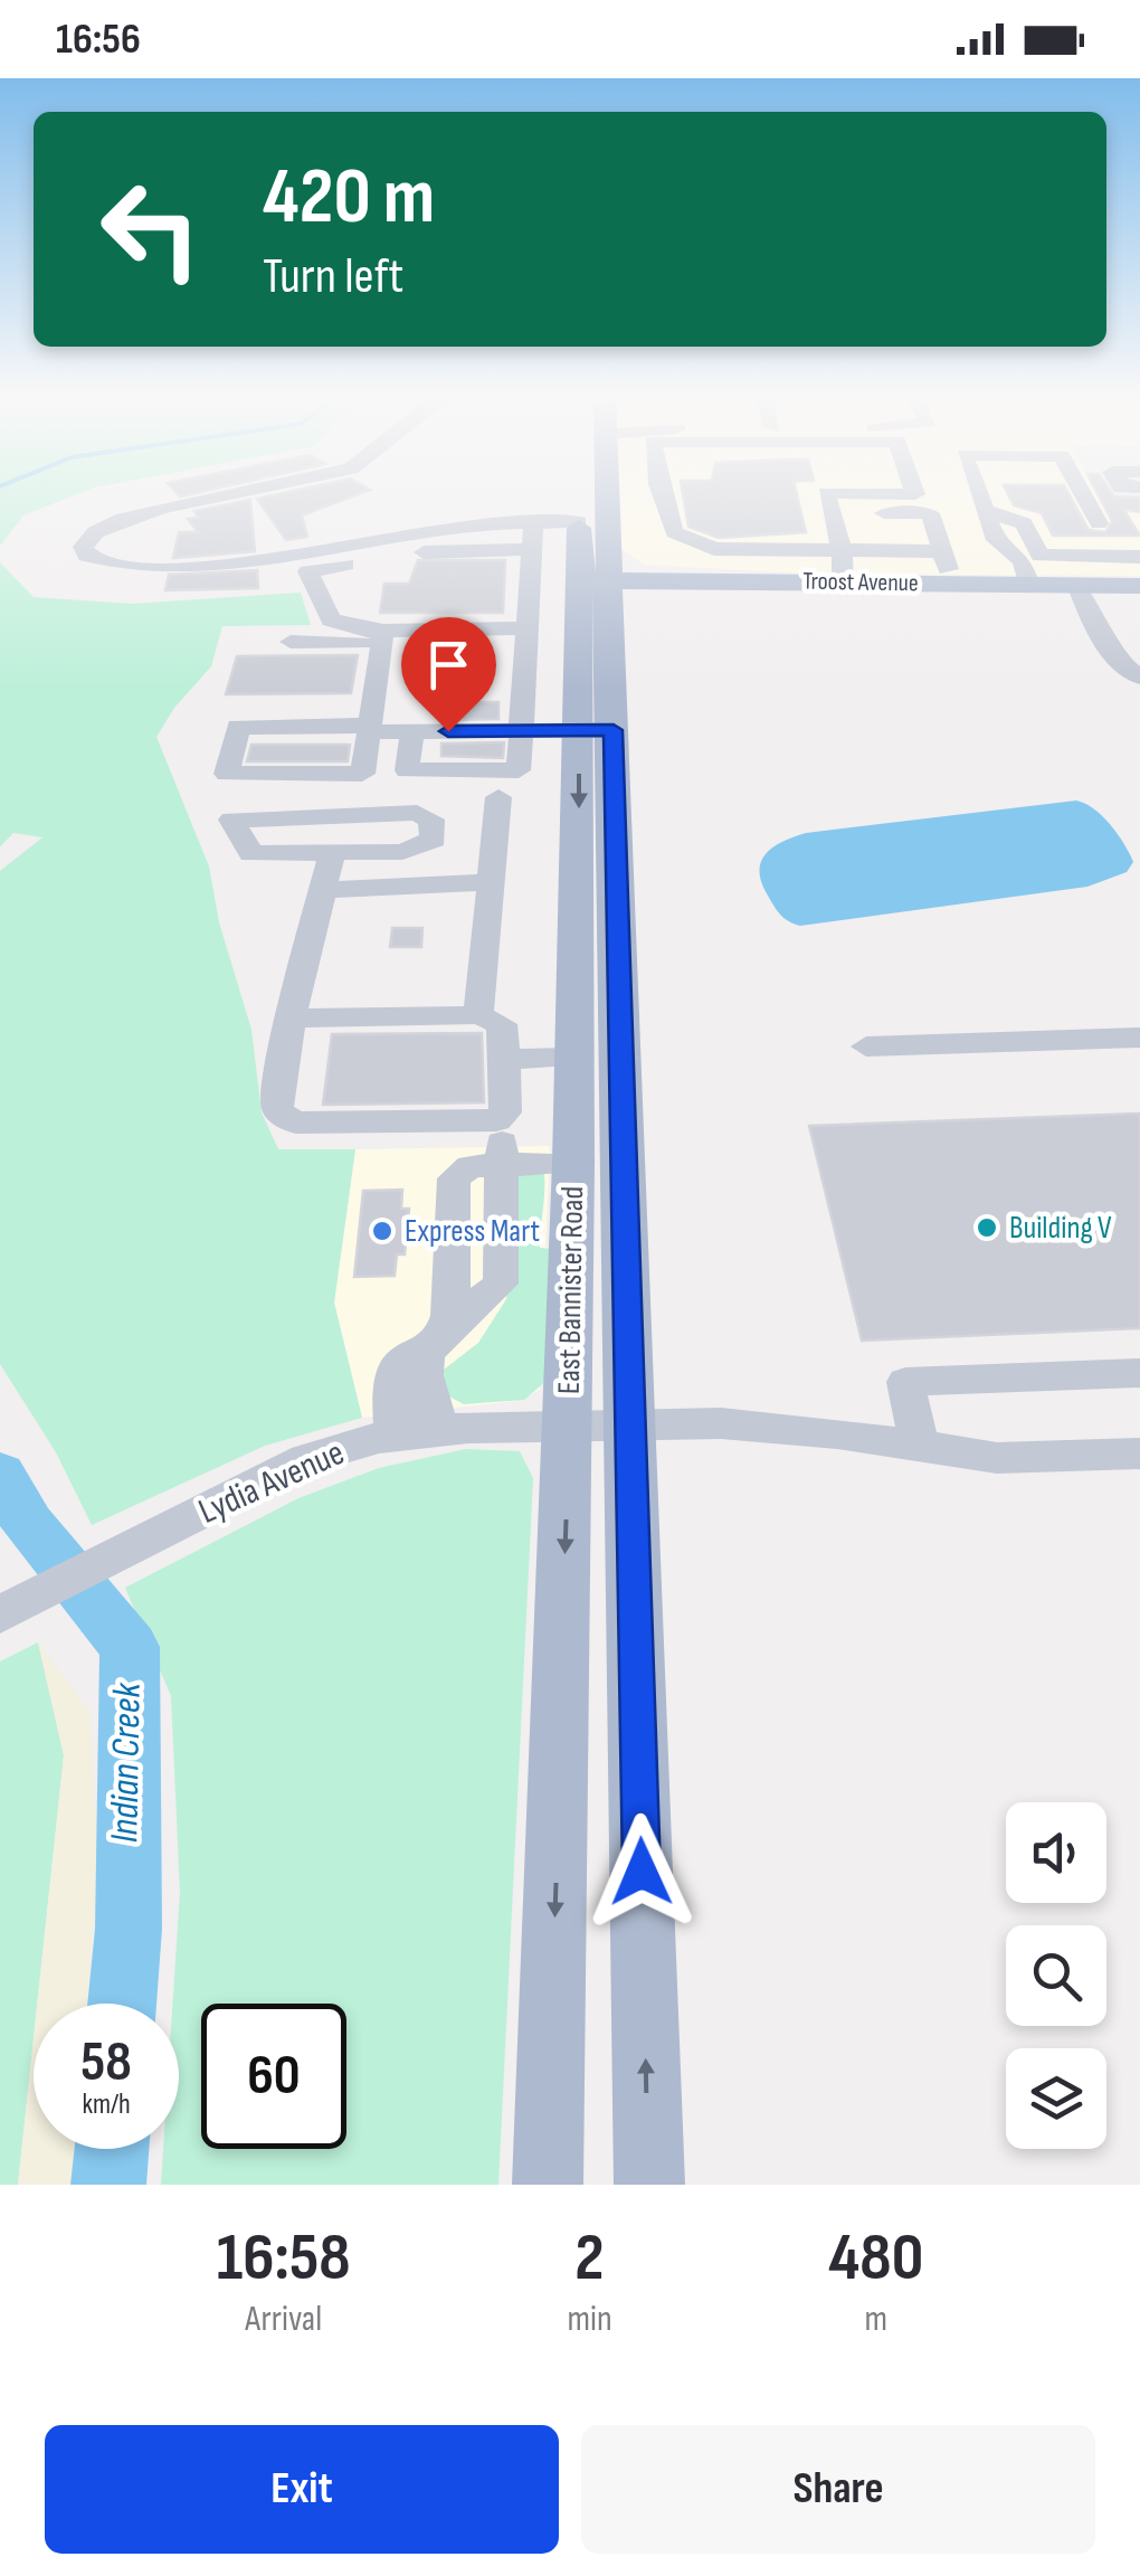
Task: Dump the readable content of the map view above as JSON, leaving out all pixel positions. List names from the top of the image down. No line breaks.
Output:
{"streets":{"main road":["Troost Avenue","East Bannister Road"],"street":["Lydia Avenue"]},"crossings":[["Troost Avenue","East Bannister Road"],["East Bannister Road","Lydia Avenue"]],"water":["Indian Creek"],"places":["Building V","Express Mart"],"page":{"status":"16:56","turn":["420 m","Turn left"],"speed":"58 km/h","limit":"60","eta":["16:58","Arrival","2","min","480","m"],"buttons":["Exit","Share"]}}
